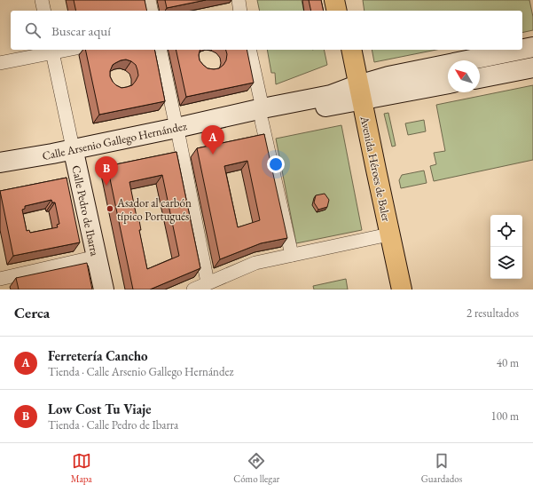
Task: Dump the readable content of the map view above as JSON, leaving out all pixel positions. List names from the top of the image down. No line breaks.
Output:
{"streets":{"main road":["Calle Arsenio Gallego Hernández","Avenida Héroes de Baler","Calle Pedro de Ibarra"]},"crossings":[["Calle Arsenio Gallego Hernández","Avenida Héroes de Baler"],["Calle Arsenio Gallego Hernández","Calle Pedro de Ibarra"]],"places":["Asador al carbón típico Portugués"],"north":"top left","page":{"search":"Buscar aquí","pins":["A","B"],"heading":["Cerca","2 resultados"],"list":[{"mark":"A","name":"Ferretería Cancho","note":"Tienda · Calle Arsenio Gallego Hernández","value":"40 m"},{"mark":"B","name":"Low Cost Tu Viaje","note":"Tienda · Calle Pedro de Ibarra","value":"100 m"}],"nav":["Mapa","Cómo llegar","Guardados"]}}
